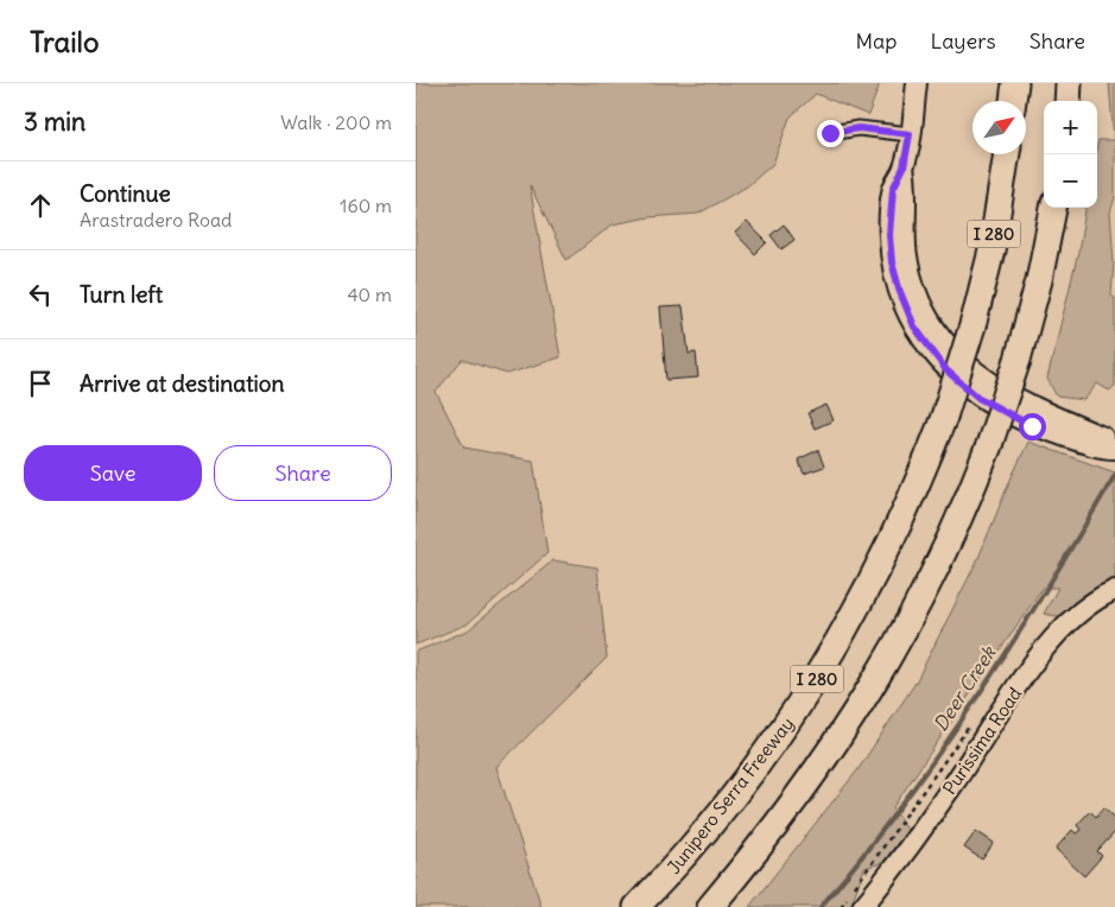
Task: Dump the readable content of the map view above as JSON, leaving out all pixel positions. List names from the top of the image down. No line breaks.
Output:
{"streets":{"highway":["I 280","Junipero Serra Freeway"],"street":["Purissima Road"]},"water":["Deer Creek"],"north":"top right","page":{"header":"Trailo","nav":["Map","Layers","Share"],"heading":["3 min","Walk · 200 m"],"map_buttons":["+","−"],"list":[["Continue","Arastradero Road","160 m"],["Turn left","40 m"],"Arrive at destination"],"buttons":["Save","Share"]}}
